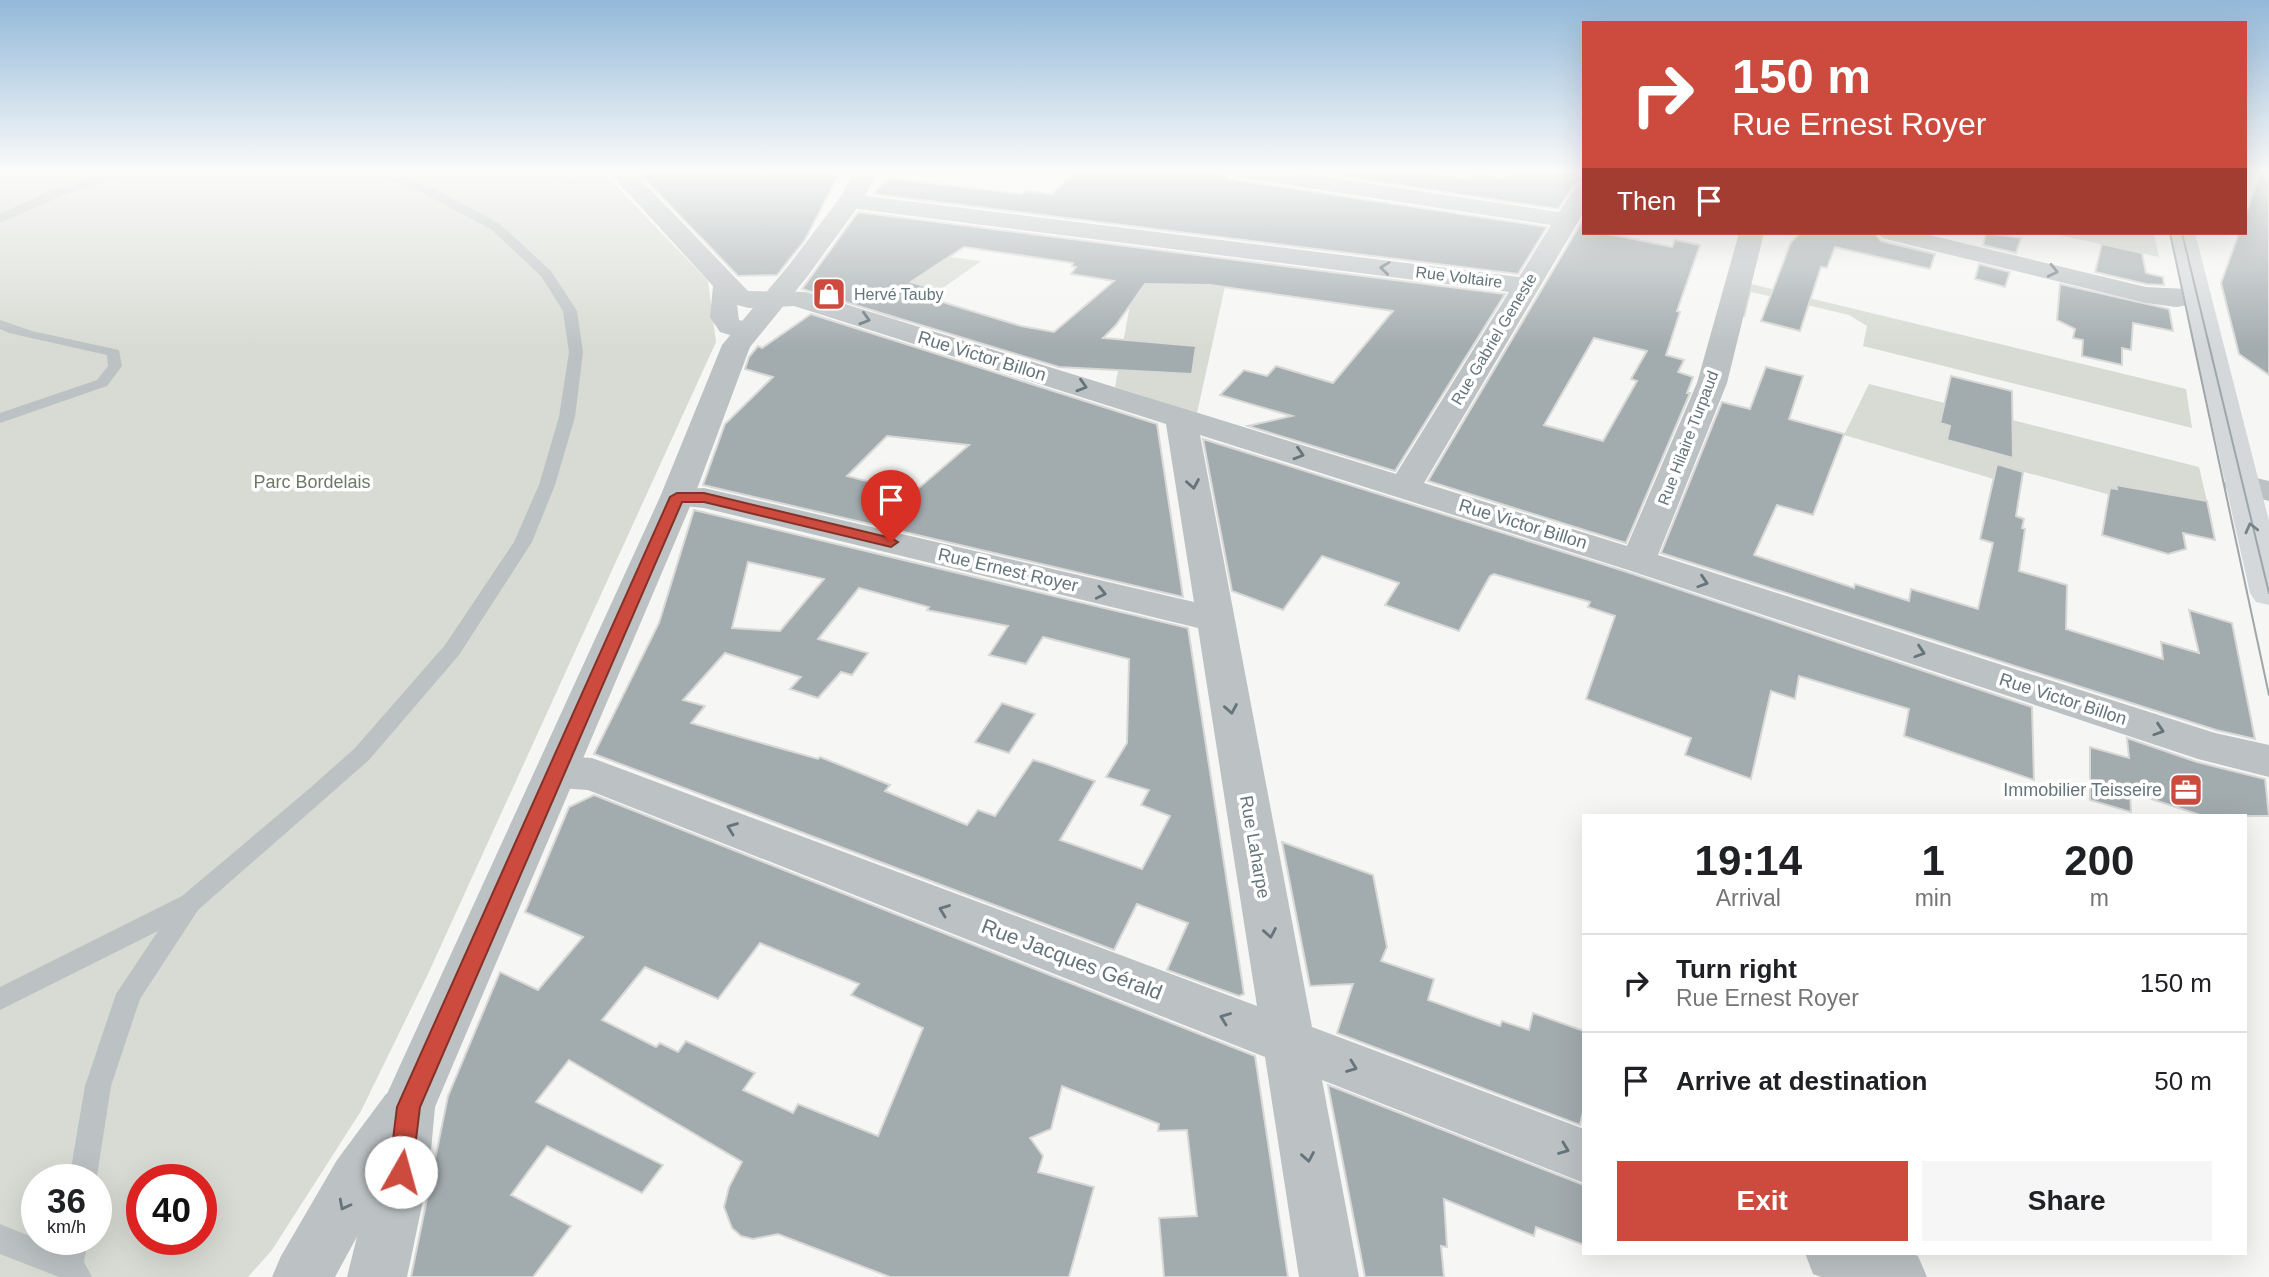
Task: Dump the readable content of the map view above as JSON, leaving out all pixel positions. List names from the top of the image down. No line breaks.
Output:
{"streets":{"street":["Rue Voltaire","Rue Gabriel Geneste","Rue Victor Billon","Rue Hilaire Turpaud","Rue Ernest Royer","Rue Laharpe","Rue Jacques Gérald"]},"crossings":[["Rue Voltaire","Rue Gabriel Geneste"],["Rue Gabriel Geneste","Rue Victor Billon"],["Rue Victor Billon","Rue Hilaire Turpaud"],["Rue Victor Billon","Rue Laharpe"],["Rue Ernest Royer","Rue Laharpe"],["Rue Laharpe","Rue Jacques Gérald"]],"one_way":["Rue Voltaire","Rue Victor Billon","Rue Ernest Royer","Rue Laharpe"],"parks":["Parc Bordelais"],"places":{"shop":["Hervé Tauby"],"office":["Immobilier Teisseire"]},"page":{"turn":["150 m","Rue Ernest Royer"],"then":"Then","eta":["19:14","Arrival","1","min","200","m"],"list":[{"name":"Turn right","note":"Rue Ernest Royer","value":"150 m"},{"name":"Arrive at destination","value":"50 m"}],"buttons":["Exit","Share"],"speed":"36 km/h","limit":"40"}}
